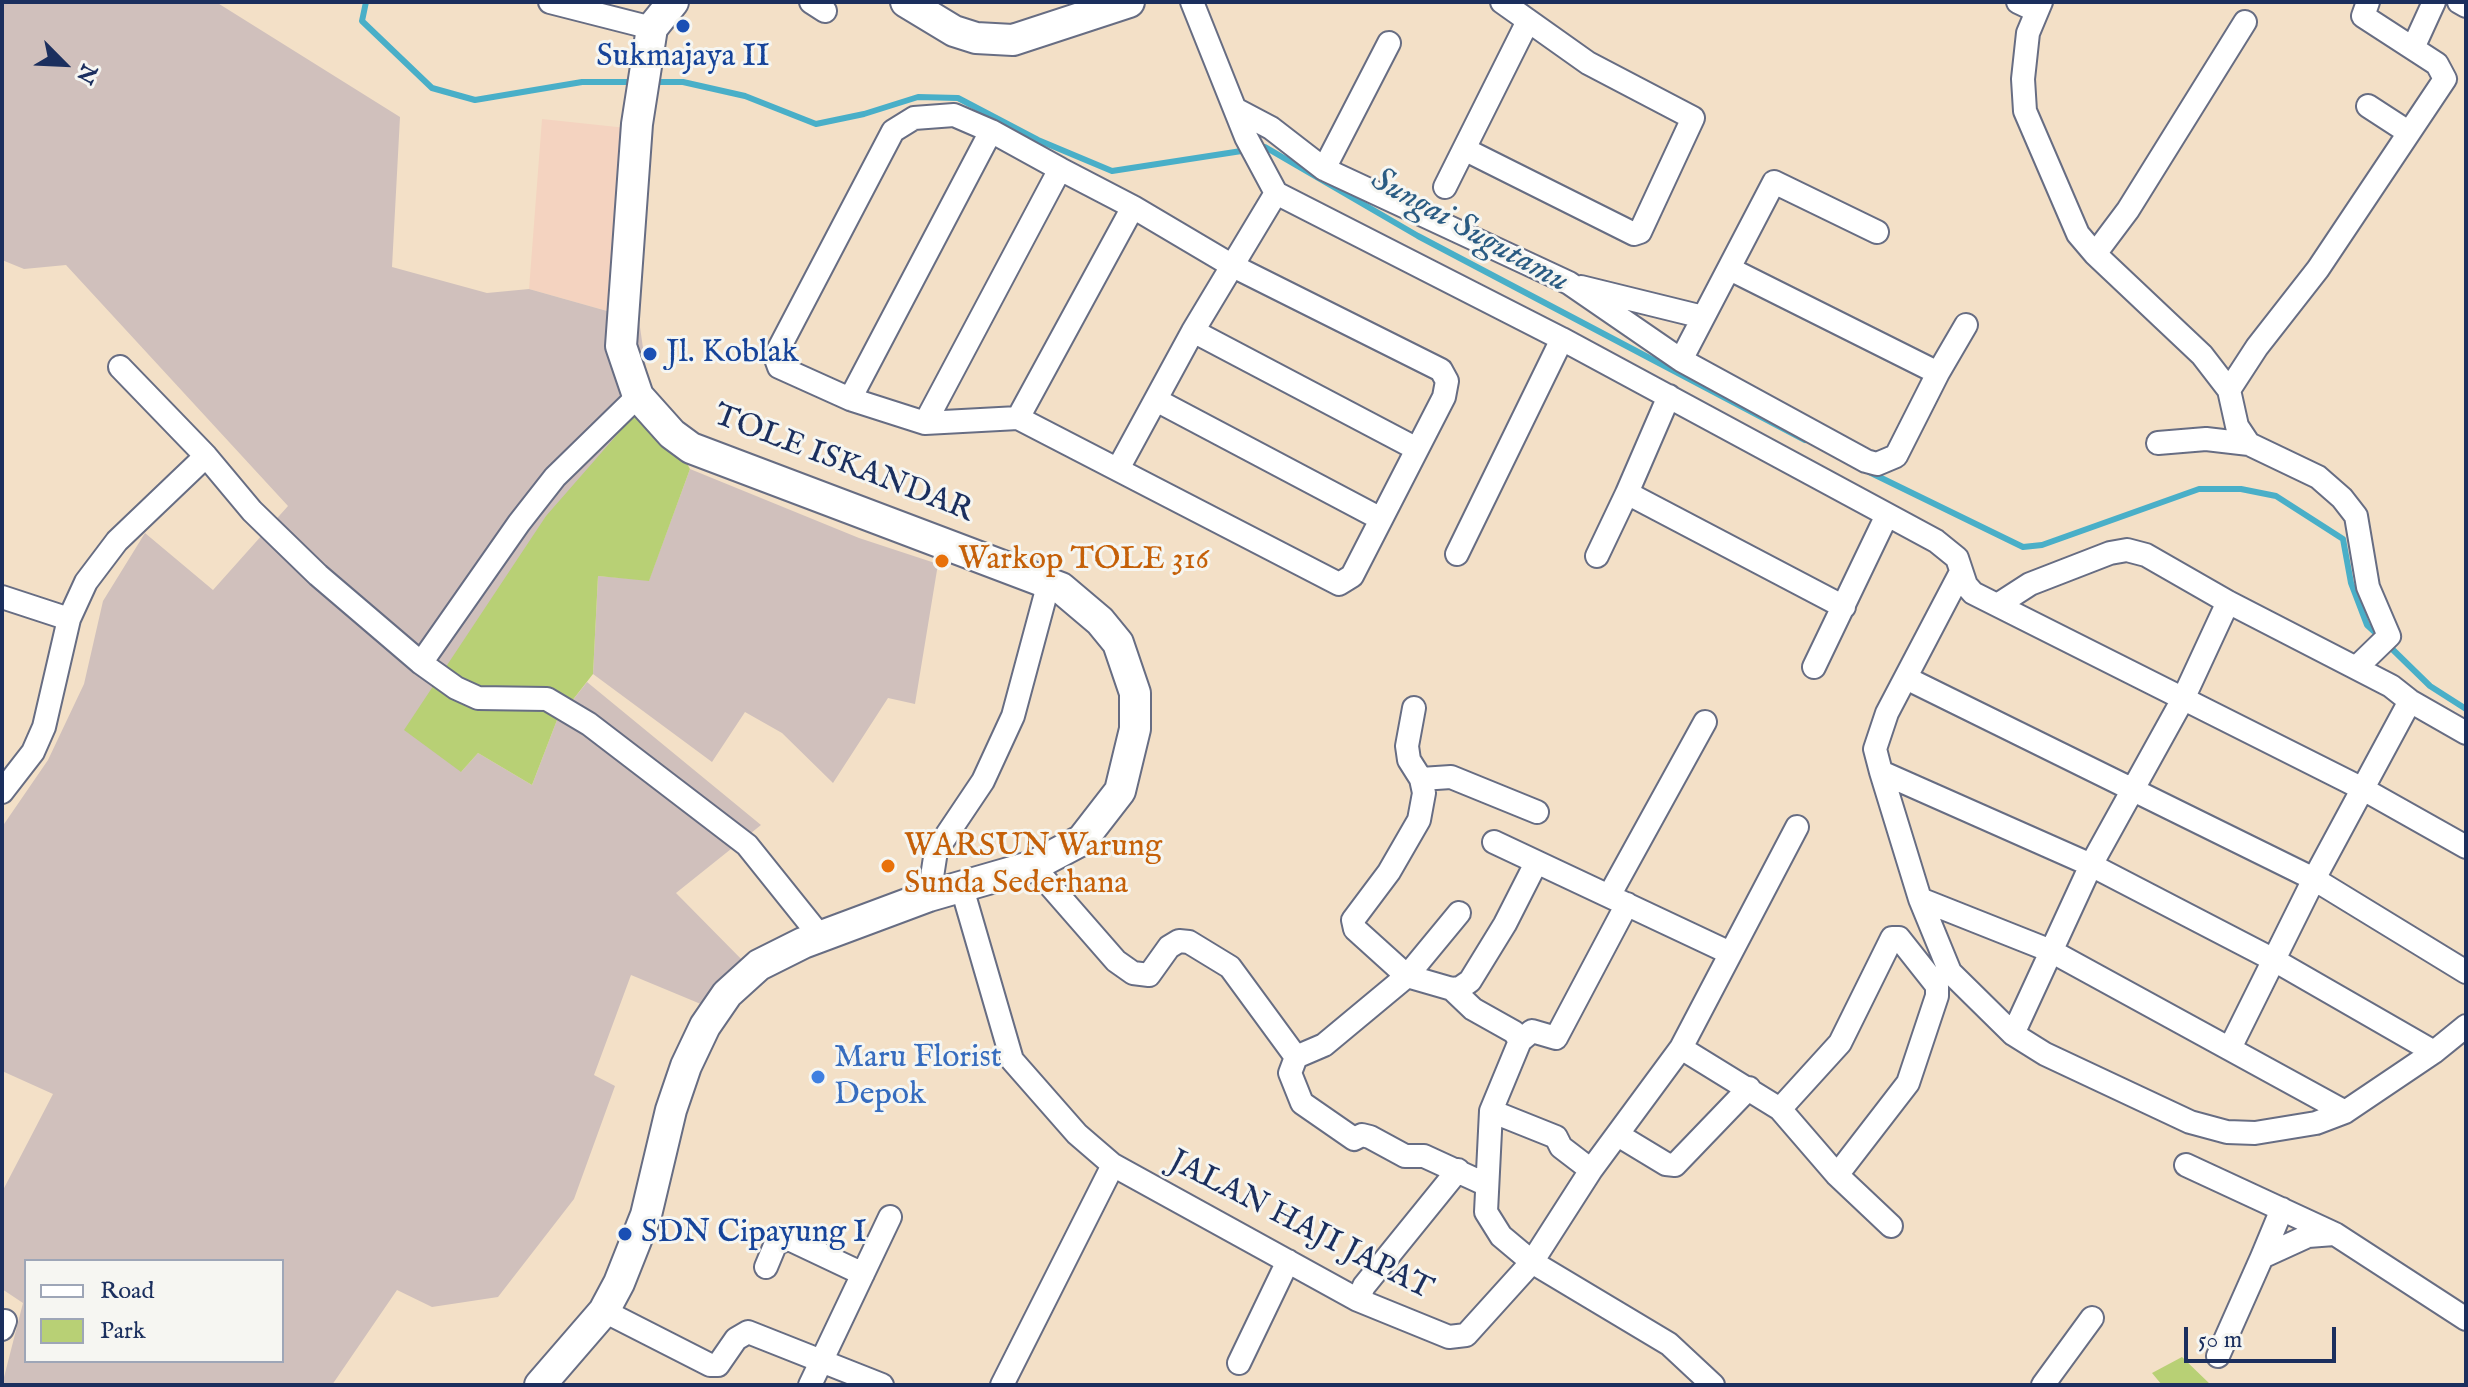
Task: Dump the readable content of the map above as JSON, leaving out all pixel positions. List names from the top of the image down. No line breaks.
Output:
{"streets":{"main road":["TOLE ISKANDAR"],"street":["JALAN HAJI JAPAT"]},"crossings":[["TOLE ISKANDAR","JALAN HAJI JAPAT"]],"water":["Sungai Sugutamu"],"places":["Sukmajaya II","Jl. Koblak","Warkop TOLE 316","WARSUN Warung Sunda Sederhana","Maru Florist Depok","SDN Cipayung I"],"legend":["Road","Park"],"scale_bar":"50 m","north":"bottom right"}
